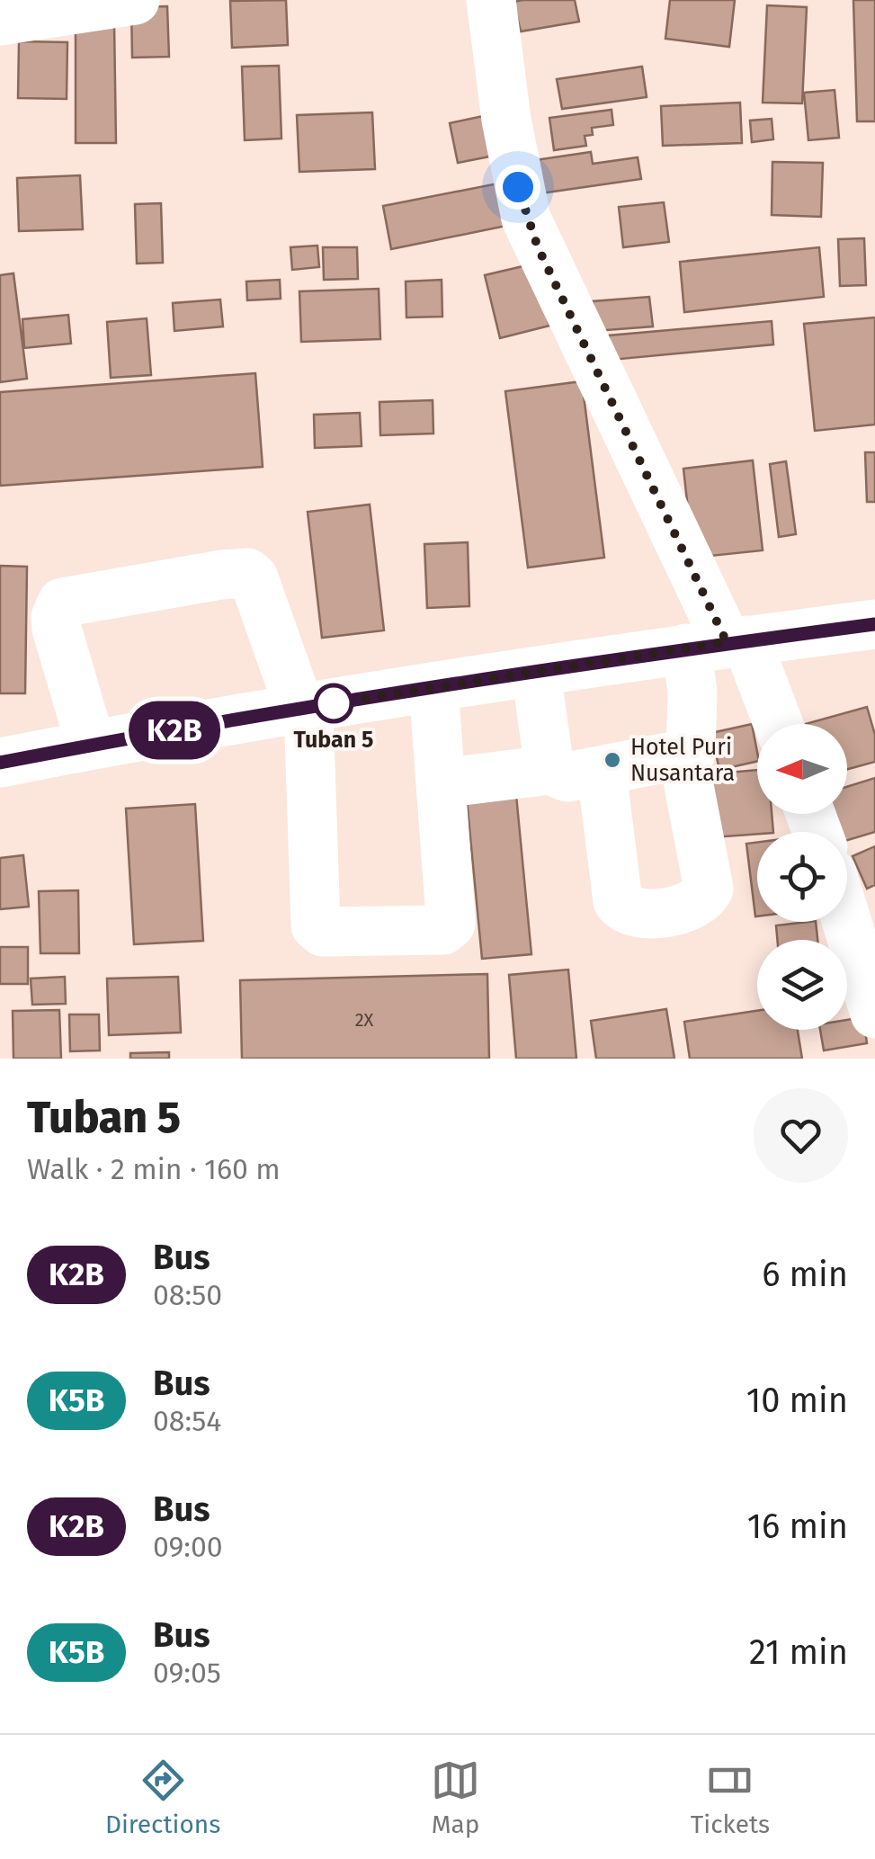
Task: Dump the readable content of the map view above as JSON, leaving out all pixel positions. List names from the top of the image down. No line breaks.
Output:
{"places":["Tuban 5","Hotel Puri Nusantara"],"lines":["bus line K2B"],"house_numbers":["2X"],"north":"left","page":{"on_map":"K2B","heading":["Tuban 5","Walk · 2 min · 160 m"],"list":[{"mark":"K2B","name":"Bus","note":"08:50","value":"6 min"},{"mark":"K5B","name":"Bus","note":"08:54","value":"10 min"},{"mark":"K2B","name":"Bus","note":"09:00","value":"16 min"},{"mark":"K5B","name":"Bus","note":"09:05","value":"21 min"}],"tabs":["Directions","Map","Tickets"]}}
